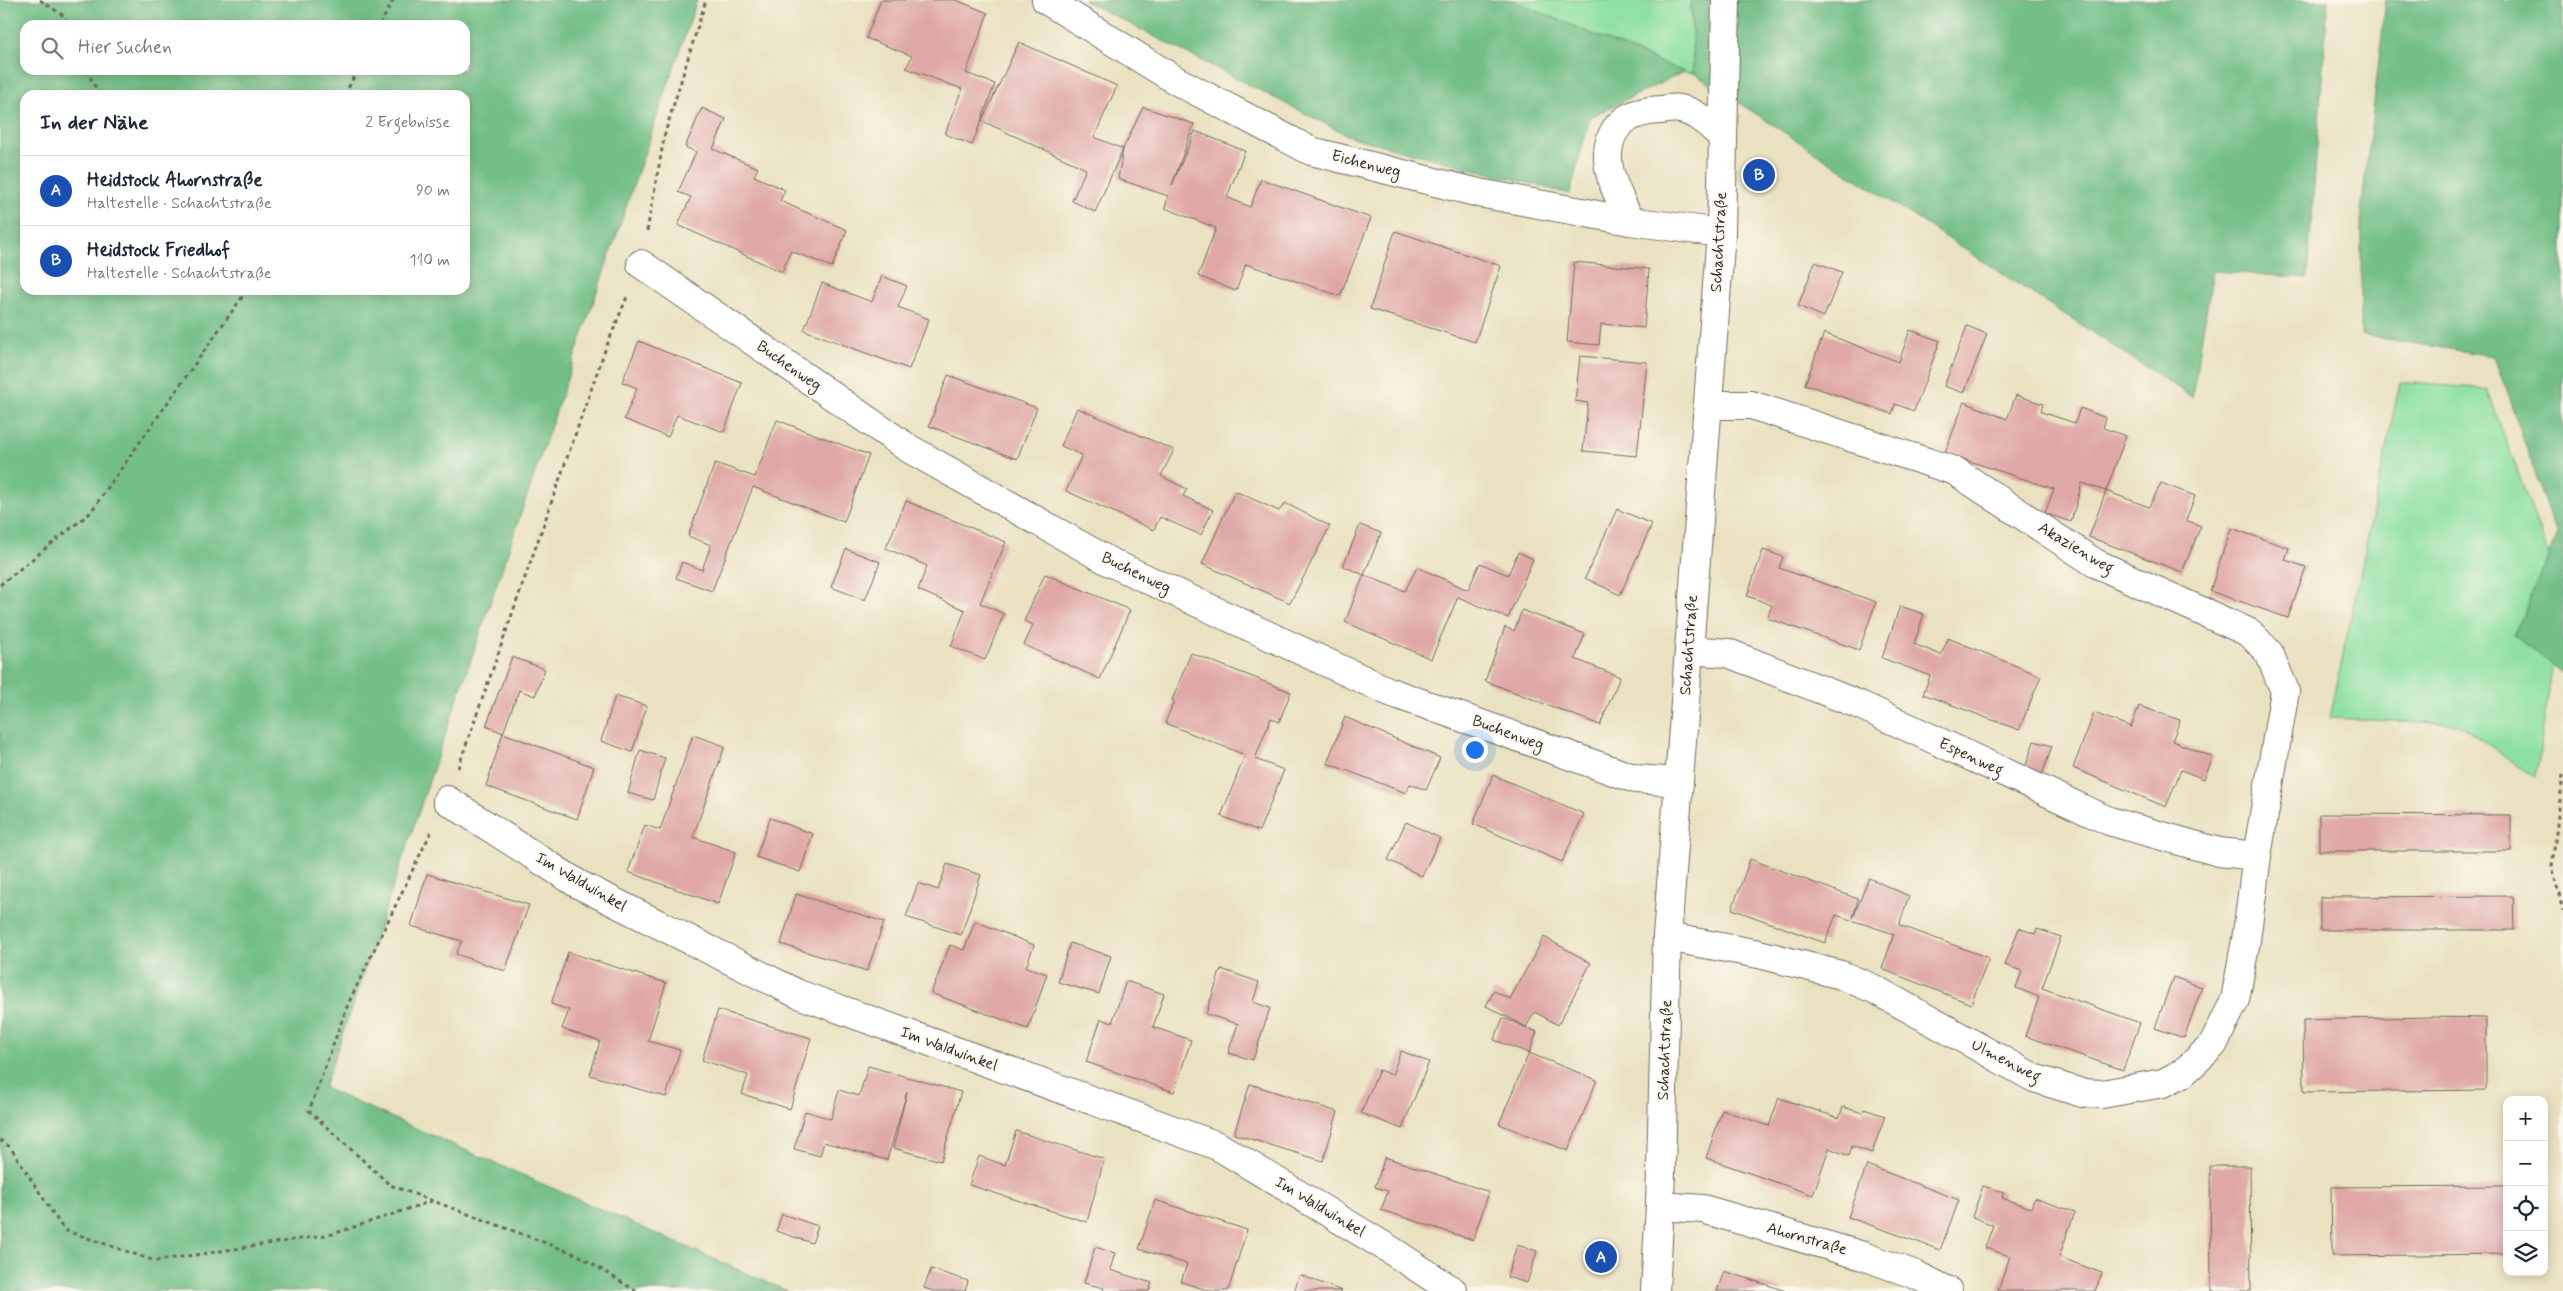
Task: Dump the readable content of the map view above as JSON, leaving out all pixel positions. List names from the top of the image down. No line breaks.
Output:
{"streets":{"street":["Eichenweg","Schachtstraße","Buchenweg","Akazienweg","Espenweg","Im Waldwinkel","Ulmenweg","Ahornstraße"]},"crossings":[["Eichenweg","Schachtstraße"],["Schachtstraße","Buchenweg"],["Schachtstraße","Akazienweg"],["Schachtstraße","Espenweg"],["Schachtstraße","Ulmenweg"],["Schachtstraße","Ahornstraße"],["Akazienweg","Espenweg"],["Akazienweg","Ulmenweg"],["Espenweg","Ulmenweg"]],"page":{"search":"Hier suchen","heading":["In der Nähe","2 Ergebnisse"],"list":[{"mark":"A","name":"Heidstock Ahornstraße","note":"Haltestelle · Schachtstraße","value":"90 m"},{"mark":"B","name":"Heidstock Friedhof","note":"Haltestelle · Schachtstraße","value":"110 m"}],"pins":["B","A"],"map_buttons":["+","−"]}}
